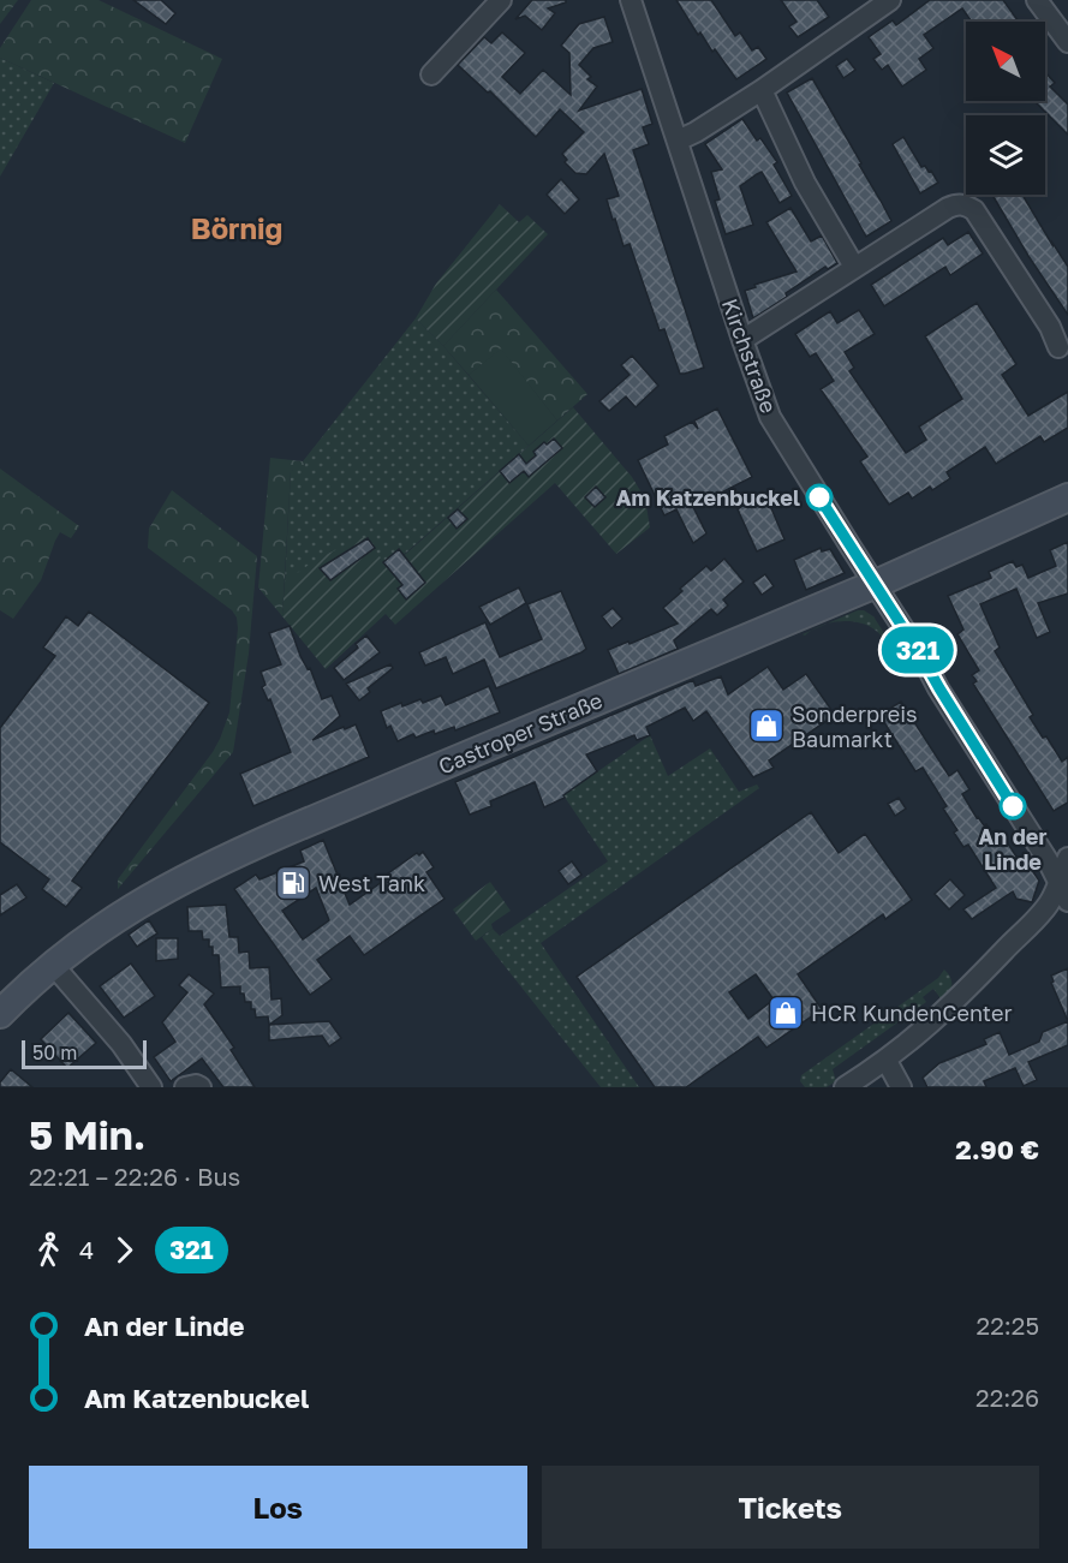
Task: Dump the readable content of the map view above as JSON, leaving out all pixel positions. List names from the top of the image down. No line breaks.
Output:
{"streets":{"main road":["Castroper Straße"],"street":["Kirchstraße"]},"crossings":[["Kirchstraße","Castroper Straße"]],"districts":["Börnig"],"places":{"other":["Am Katzenbuckel","An der Linde"],"shop":["Sonderpreis Baumarkt","HCR KundenCenter"],"fuel station":["West Tank"]},"lines":["bus line 321"],"scale_bar":"50 m","north":"top left","page":{"on_map":"321","scale":"50 m","heading":["5 Min.","22:21 – 22:26 · Bus","2.90 €"],"legs":["4","321"],"list":[{"name":"An der Linde","value":"22:25"},{"name":"Am Katzenbuckel","value":"22:26"}],"buttons":["Los","Tickets"]}}
